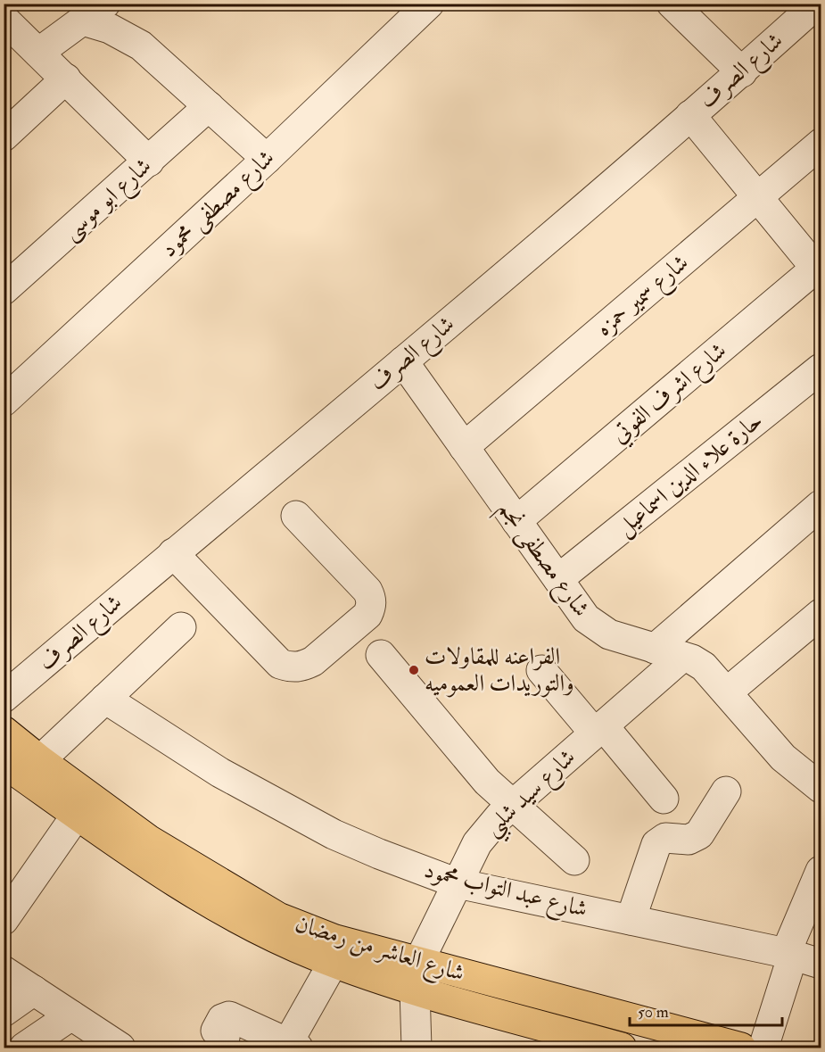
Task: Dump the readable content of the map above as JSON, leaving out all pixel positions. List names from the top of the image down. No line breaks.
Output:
{"streets":{"main road":["شارع العاشر من رمضان"],"street":["شارع الصرف","شارع ابو موسى","شارع مصطفى محمود","شارع سمير حمزه","شارع اشرف الفوتي","حارة علاء الدين اسماعيل","شارع مصطفى نجم","شارع سيد شلبي","شارع عبد التواب محمود"]},"crossings":[["شارع الصرف","شارع مصطفى نجم"],["شارع سمير حمزه","شارع مصطفى نجم"],["شارع اشرف الفوتي","شارع مصطفى نجم"],["حارة علاء الدين اسماعيل","شارع مصطفى نجم"],["شارع مصطفى نجم","شارع سيد شلبي"],["شارع سيد شلبي","شارع عبد التواب محمود"],["شارع سيد شلبي","شارع العاشر من رمضان"]],"places":["الفراعنه للمقاولات والتوريدات العموميه"],"scale_bar":"50 m"}
